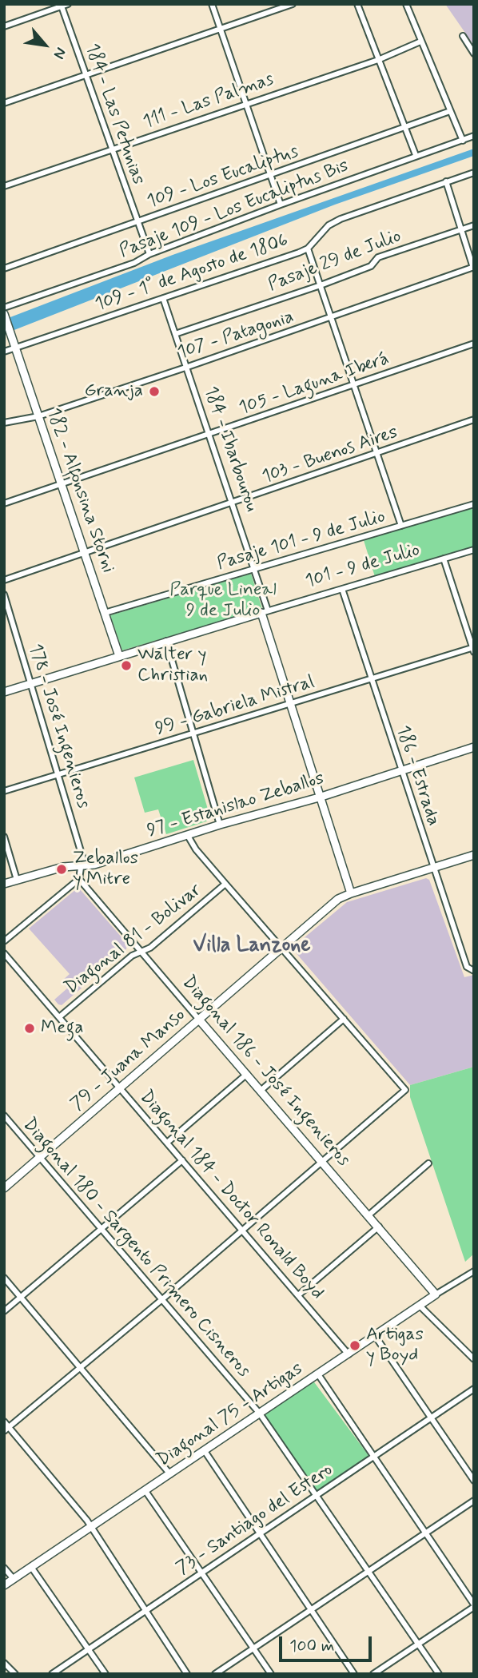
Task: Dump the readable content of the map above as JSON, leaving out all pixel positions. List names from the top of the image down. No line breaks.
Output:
{"streets":{"street":["111 - Las Palmas","184 - Las Petunias","109 - Los Eucaliptus","Pasaje 109 - Los Eucaliptus Bis","Pasaje 29 de Julio","109 - 1° de Agosto de 1806","107 - Patagonia","105 - Laguna Iberá","184 - Ibarbourou","103 - Buenos Aires","182 - Alfonsina Storni","Pasaje 101 - 9 de Julio","101 - 9 de Julio","99 - Gabriela Mistral","178 - José Ingenieros","186 - Estrada","97 - Estanislao Zeballos","Diagonal 81 - Bolivar","79 - Juana Manso","Diagonal 186 - José Ingenieros","Diagonal 184 - Doctor Ronald Boyd","Diagonal 180 - Sargento Primero Cisneros","Diagonal 75 - Artigas","73 - Santiago del Estero"]},"crossings":[["111 - Las Palmas","184 - Las Petunias"],["184 - Las Petunias","109 - Los Eucaliptus"],["184 - Las Petunias","Pasaje 109 - Los Eucaliptus Bis"],["Pasaje 29 de Julio","184 - Ibarbourou"],["109 - 1° de Agosto de 1806","184 - Ibarbourou"],["109 - 1° de Agosto de 1806","182 - Alfonsina Storni"],["107 - Patagonia","184 - Ibarbourou"],["107 - Patagonia","182 - Alfonsina Storni"],["105 - Laguna Iberá","184 - Ibarbourou"],["105 - Laguna Iberá","182 - Alfonsina Storni"],["184 - Ibarbourou","103 - Buenos Aires"],["184 - Ibarbourou","Pasaje 101 - 9 de Julio"],["184 - Ibarbourou","101 - 9 de Julio"],["184 - Ibarbourou","99 - Gabriela Mistral"],["184 - Ibarbourou","97 - Estanislao Zeballos"],["184 - Ibarbourou","79 - Juana Manso"],["103 - Buenos Aires","182 - Alfonsina Storni"],["182 - Alfonsina Storni","Pasaje 101 - 9 de Julio"],["182 - Alfonsina Storni","101 - 9 de Julio"],["101 - 9 de Julio","178 - José Ingenieros"],["101 - 9 de Julio","186 - Estrada"],["99 - Gabriela Mistral","178 - José Ingenieros"],["99 - Gabriela Mistral","186 - Estrada"],["178 - José Ingenieros","97 - Estanislao Zeballos"],["186 - Estrada","97 - Estanislao Zeballos"],["186 - Estrada","79 - Juana Manso"],["Diagonal 81 - Bolivar","Diagonal 186 - José Ingenieros"],["Diagonal 81 - Bolivar","Diagonal 184 - Doctor Ronald Boyd"],["79 - Juana Manso","Diagonal 186 - José Ingenieros"],["79 - Juana Manso","Diagonal 184 - Doctor Ronald Boyd"],["79 - Juana Manso","Diagonal 180 - Sargento Primero Cisneros"],["Diagonal 186 - José Ingenieros","Diagonal 75 - Artigas"],["Diagonal 184 - Doctor Ronald Boyd","Diagonal 75 - Artigas"],["Diagonal 180 - Sargento Primero Cisneros","Diagonal 75 - Artigas"],["Diagonal 180 - Sargento Primero Cisneros","73 - Santiago del Estero"]],"districts":["Villa Lanzone"],"parks":["Parque Lineal 9 de Julio"],"places":["Granja","Walter y Christian","Zeballos y Mitre","Mega","Artigas y Boyd"],"scale_bar":"100 m","north":"bottom right"}
